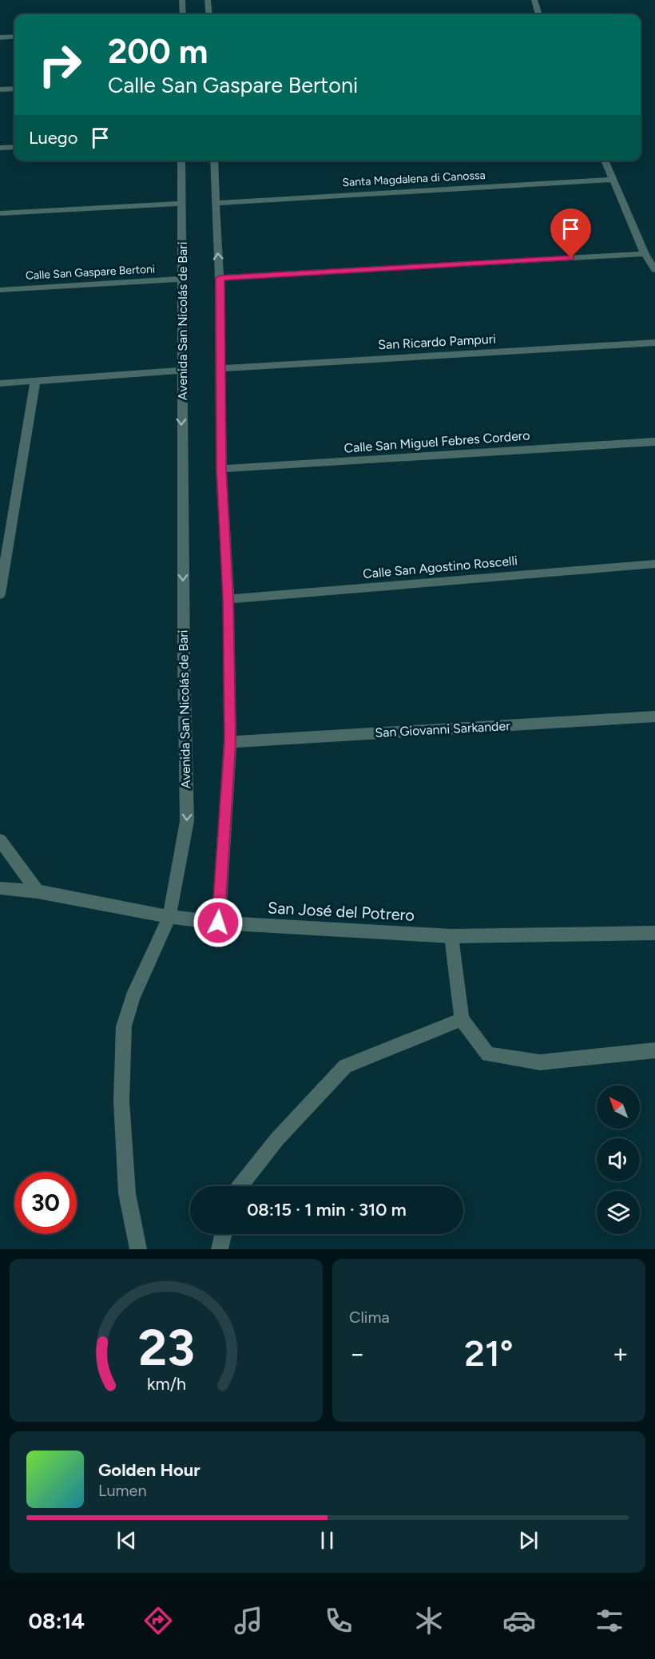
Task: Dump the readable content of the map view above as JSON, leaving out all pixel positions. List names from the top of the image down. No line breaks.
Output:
{"streets":{"street":["Santa Magdalena di Canossa","Calle San Gaspare Bertoni","Avenida San Nicolás de Bari","San Ricardo Pampuri","Calle San Miguel Febres Cordero","Calle San Agostino Roscelli","San Giovanni Sarkander","San José del Potrero"]},"crossings":[["Calle San Gaspare Bertoni","Avenida San Nicolás de Bari"],["Avenida San Nicolás de Bari","San José del Potrero"]],"north":"top left","page":{"turn":["200 m","Calle San Gaspare Bertoni"],"then":"Luego","limit":"30","trip":"08:15 · 1 min · 310 m","tile":"Clima","heat":["−","21°","+"],"song":["Golden Hour","Lumen"],"tabs":"08:14","gauge":["23","km/h"]}}
